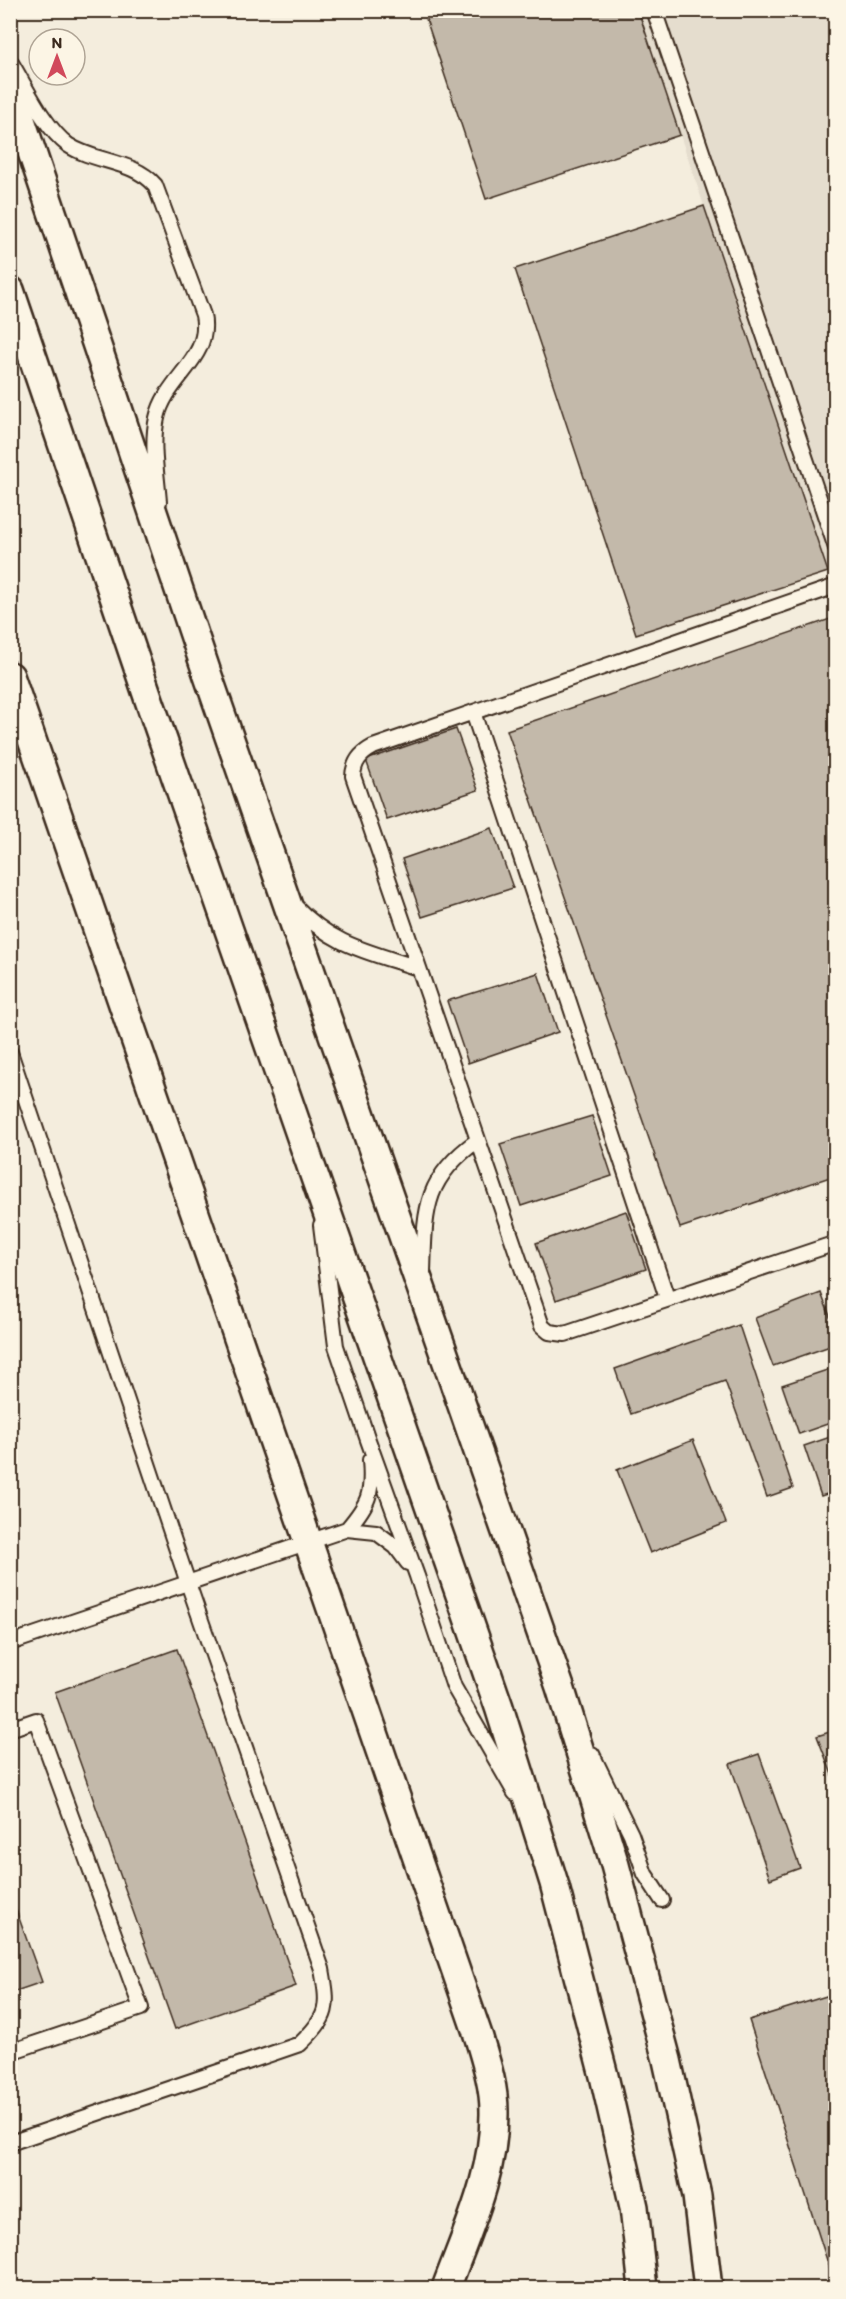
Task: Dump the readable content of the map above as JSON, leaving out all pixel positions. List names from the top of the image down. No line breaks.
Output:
{"north":"top"}
